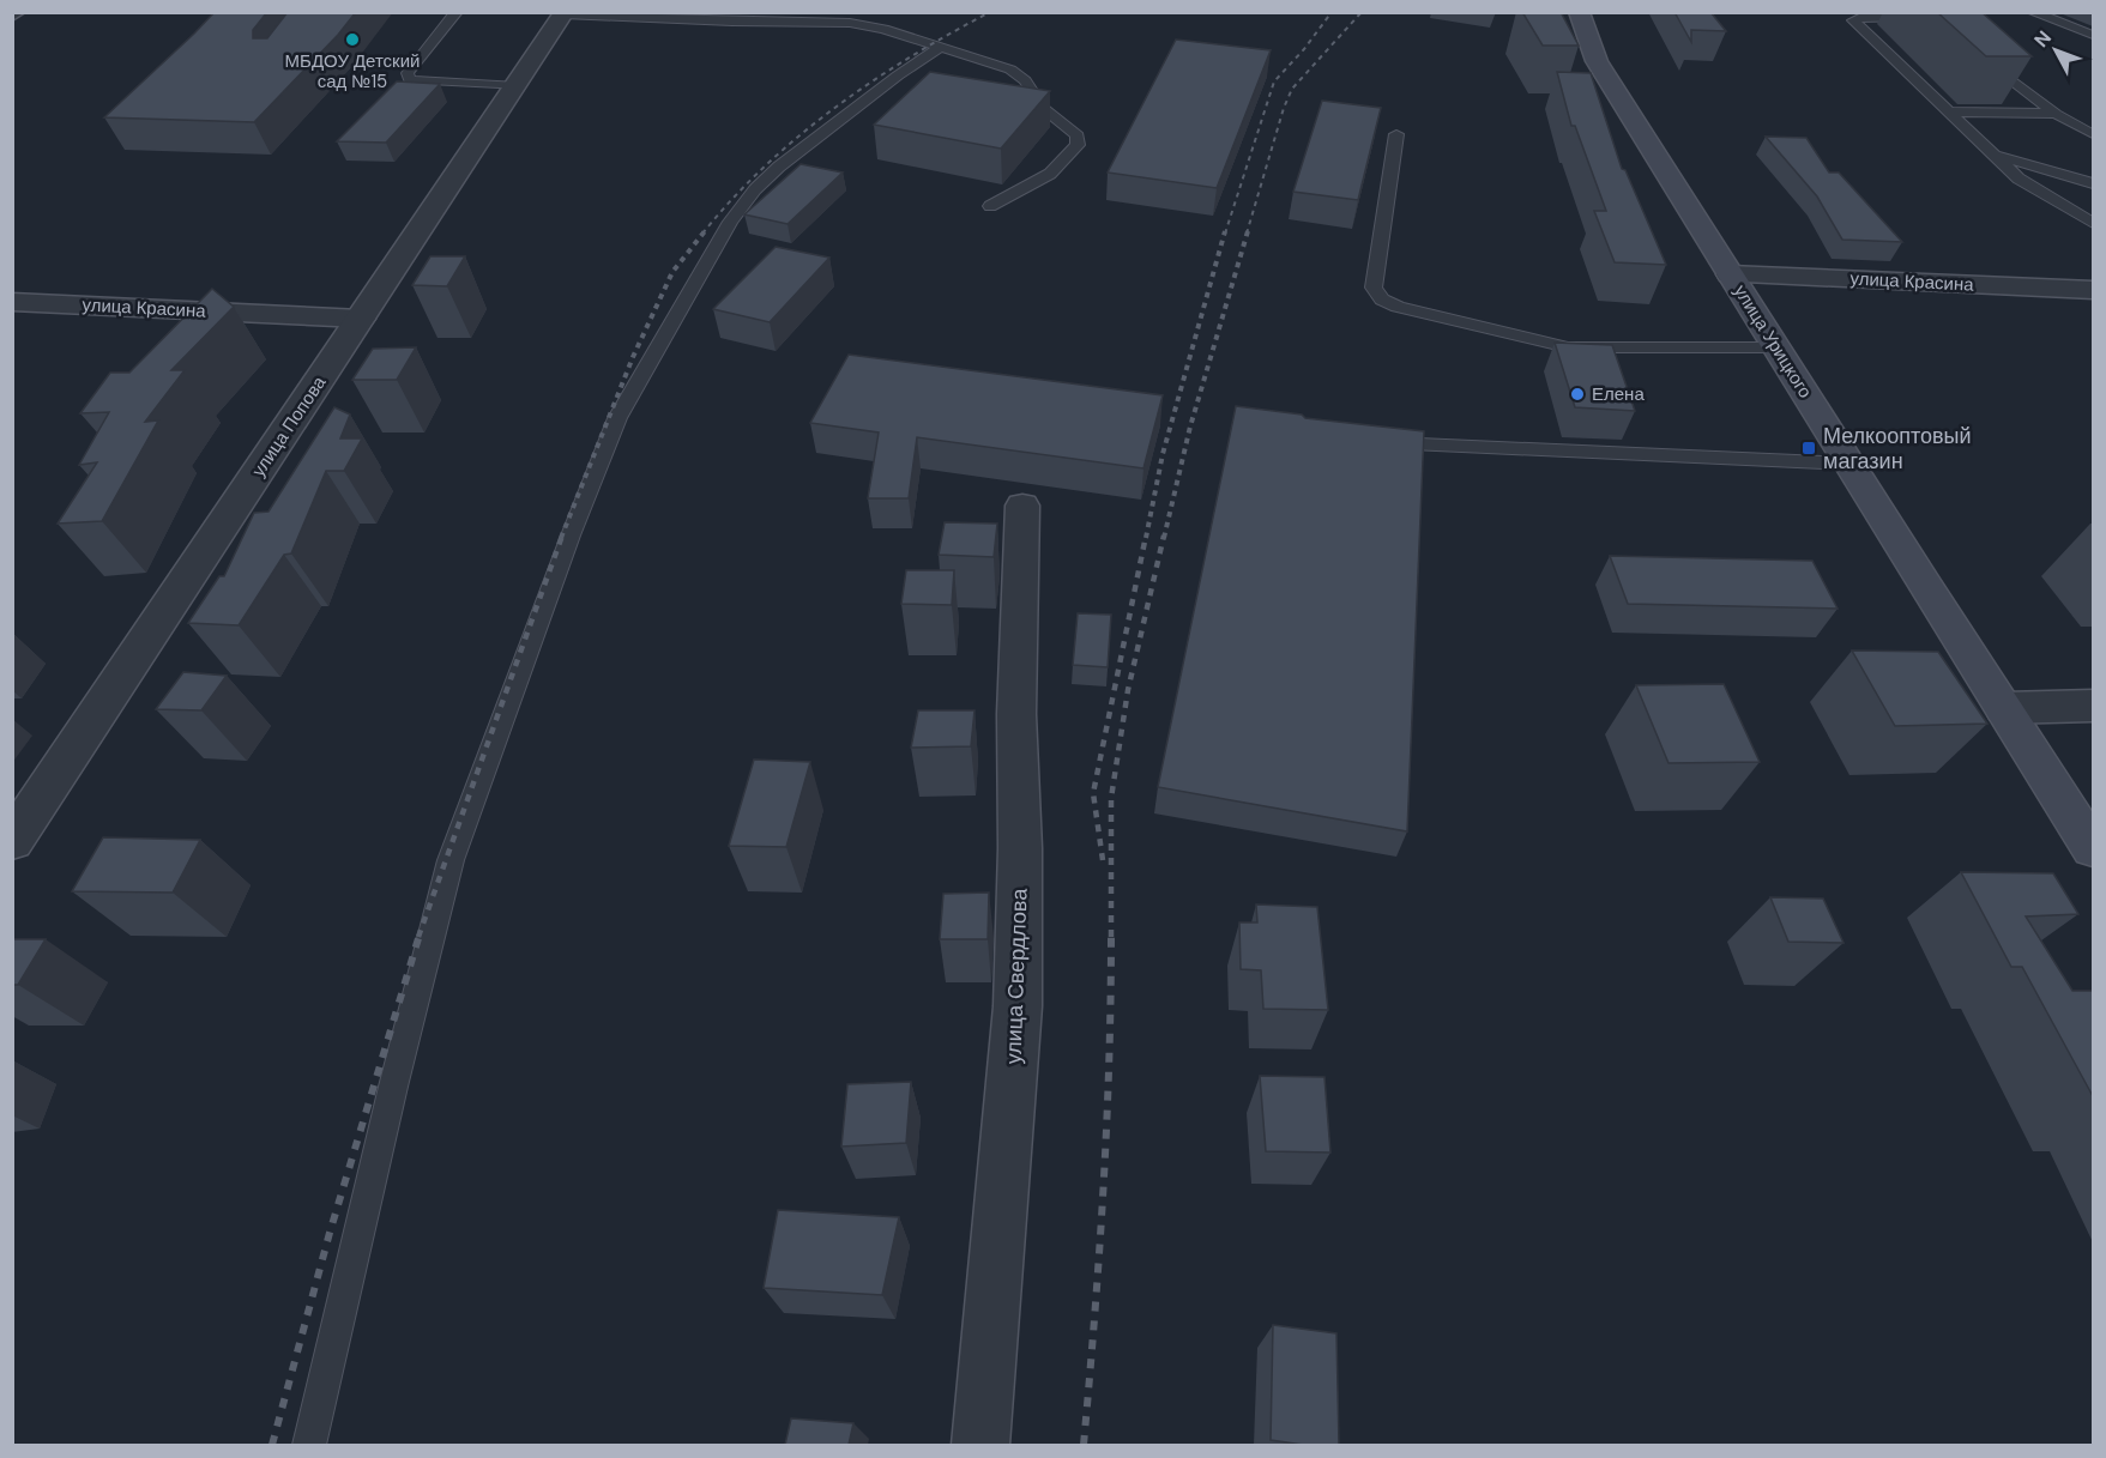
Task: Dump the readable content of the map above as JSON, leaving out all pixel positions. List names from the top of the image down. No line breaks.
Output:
{"streets":{"main road":["улица Урицкого"],"street":["улица Красина","улица Попова","улица Свердлова"]},"crossings":[["улица Красина","улица Урицкого"],["улица Красина","улица Попова"]],"places":{"other":["МБДОУ Детский сад №15","Елена"],"transit":["Мелкооптовый магазин"]},"north":"top left"}
